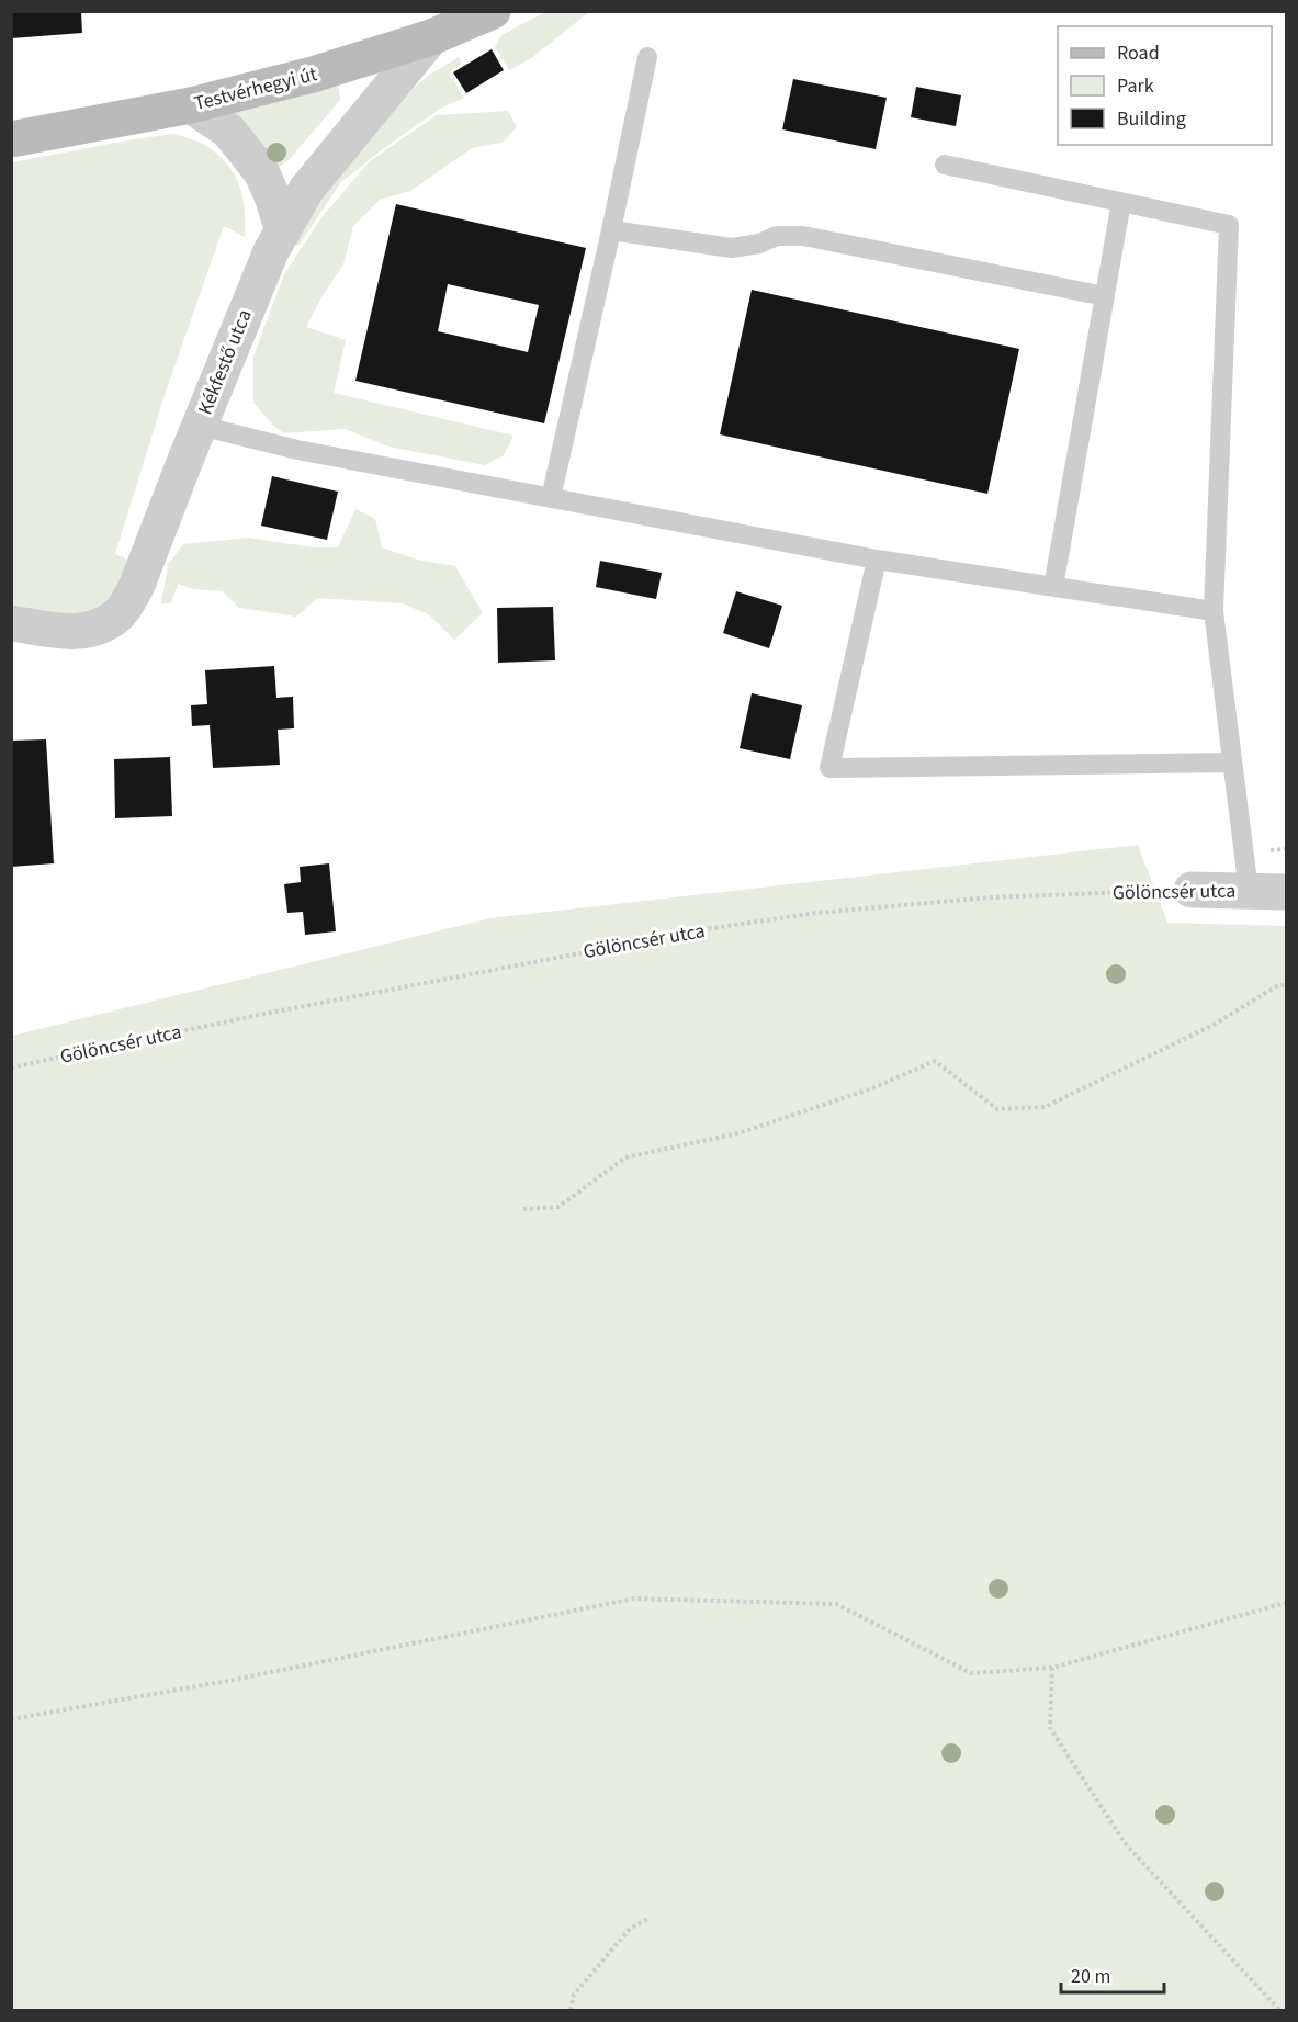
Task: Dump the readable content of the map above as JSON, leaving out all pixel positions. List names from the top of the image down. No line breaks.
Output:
{"streets":{"street":["Testvérhegyi út","Kékfestő utca","Gölöncsér utca"]},"crossings":[["Testvérhegyi út","Kékfestő utca"]],"legend":["Road","Park","Building"],"scale_bar":"20 m"}
